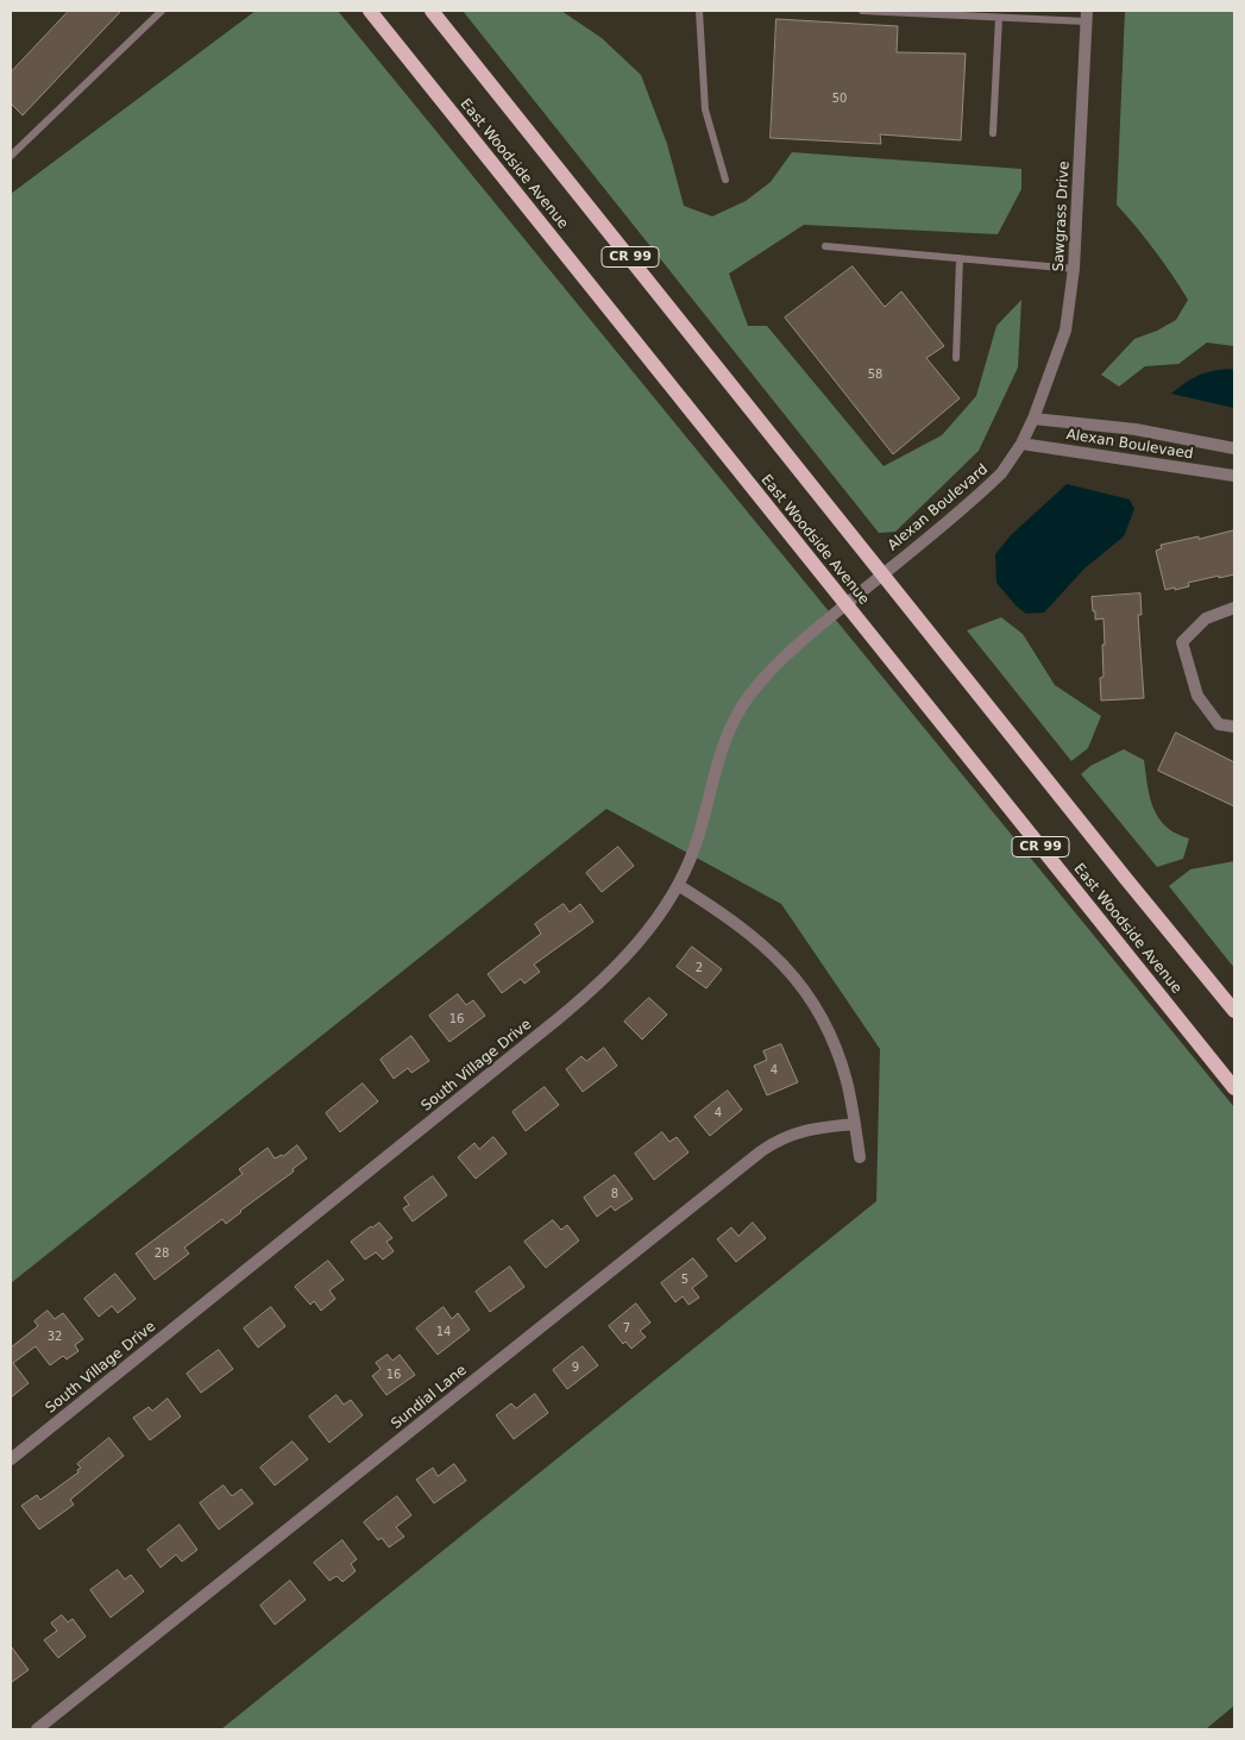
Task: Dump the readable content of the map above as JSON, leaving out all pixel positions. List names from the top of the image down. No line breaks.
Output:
{"streets":{"main road":["East Woodside Avenue","CR 99"],"street":["Sawgrass Drive","Alexan Boulevaed","Alexan Boulevard","South Village Drive","Sundial Lane"]},"crossings":[["East Woodside Avenue","Alexan Boulevard"],["East Woodside Avenue","South Village Drive"],["Sawgrass Drive","Alexan Boulevaed"],["Sawgrass Drive","Alexan Boulevard"],["Alexan Boulevaed","Alexan Boulevard"],["Alexan Boulevard","South Village Drive"]],"house_numbers":["50","58","2","16","4","4","8","28","5","7","14","32","9","16"]}
